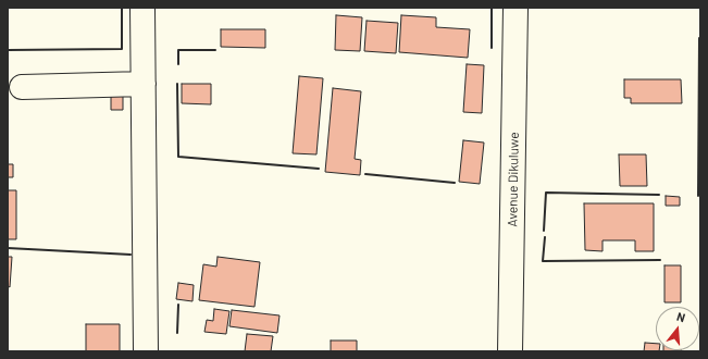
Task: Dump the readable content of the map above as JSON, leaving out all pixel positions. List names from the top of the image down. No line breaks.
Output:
{"streets":{"street":["Avenue Dikuluwe"]},"north":"top"}
